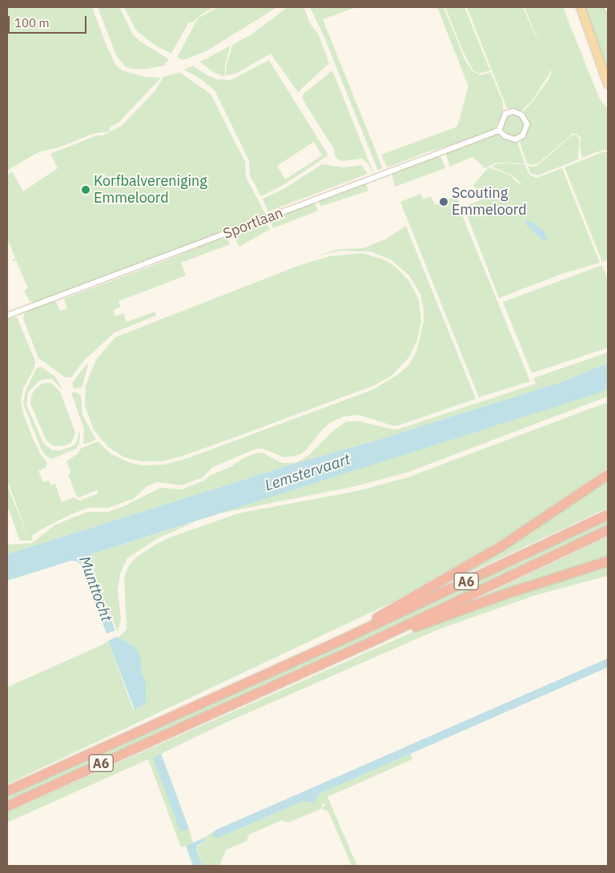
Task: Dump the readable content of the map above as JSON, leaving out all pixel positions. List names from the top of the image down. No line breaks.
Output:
{"streets":{"highway":["A6"],"street":["Sportlaan"]},"water":["Lemstervaart","Munttocht"],"places":["Korfbalvereniging Emmeloord","Scouting Emmeloord"],"scale_bar":"100 m"}
